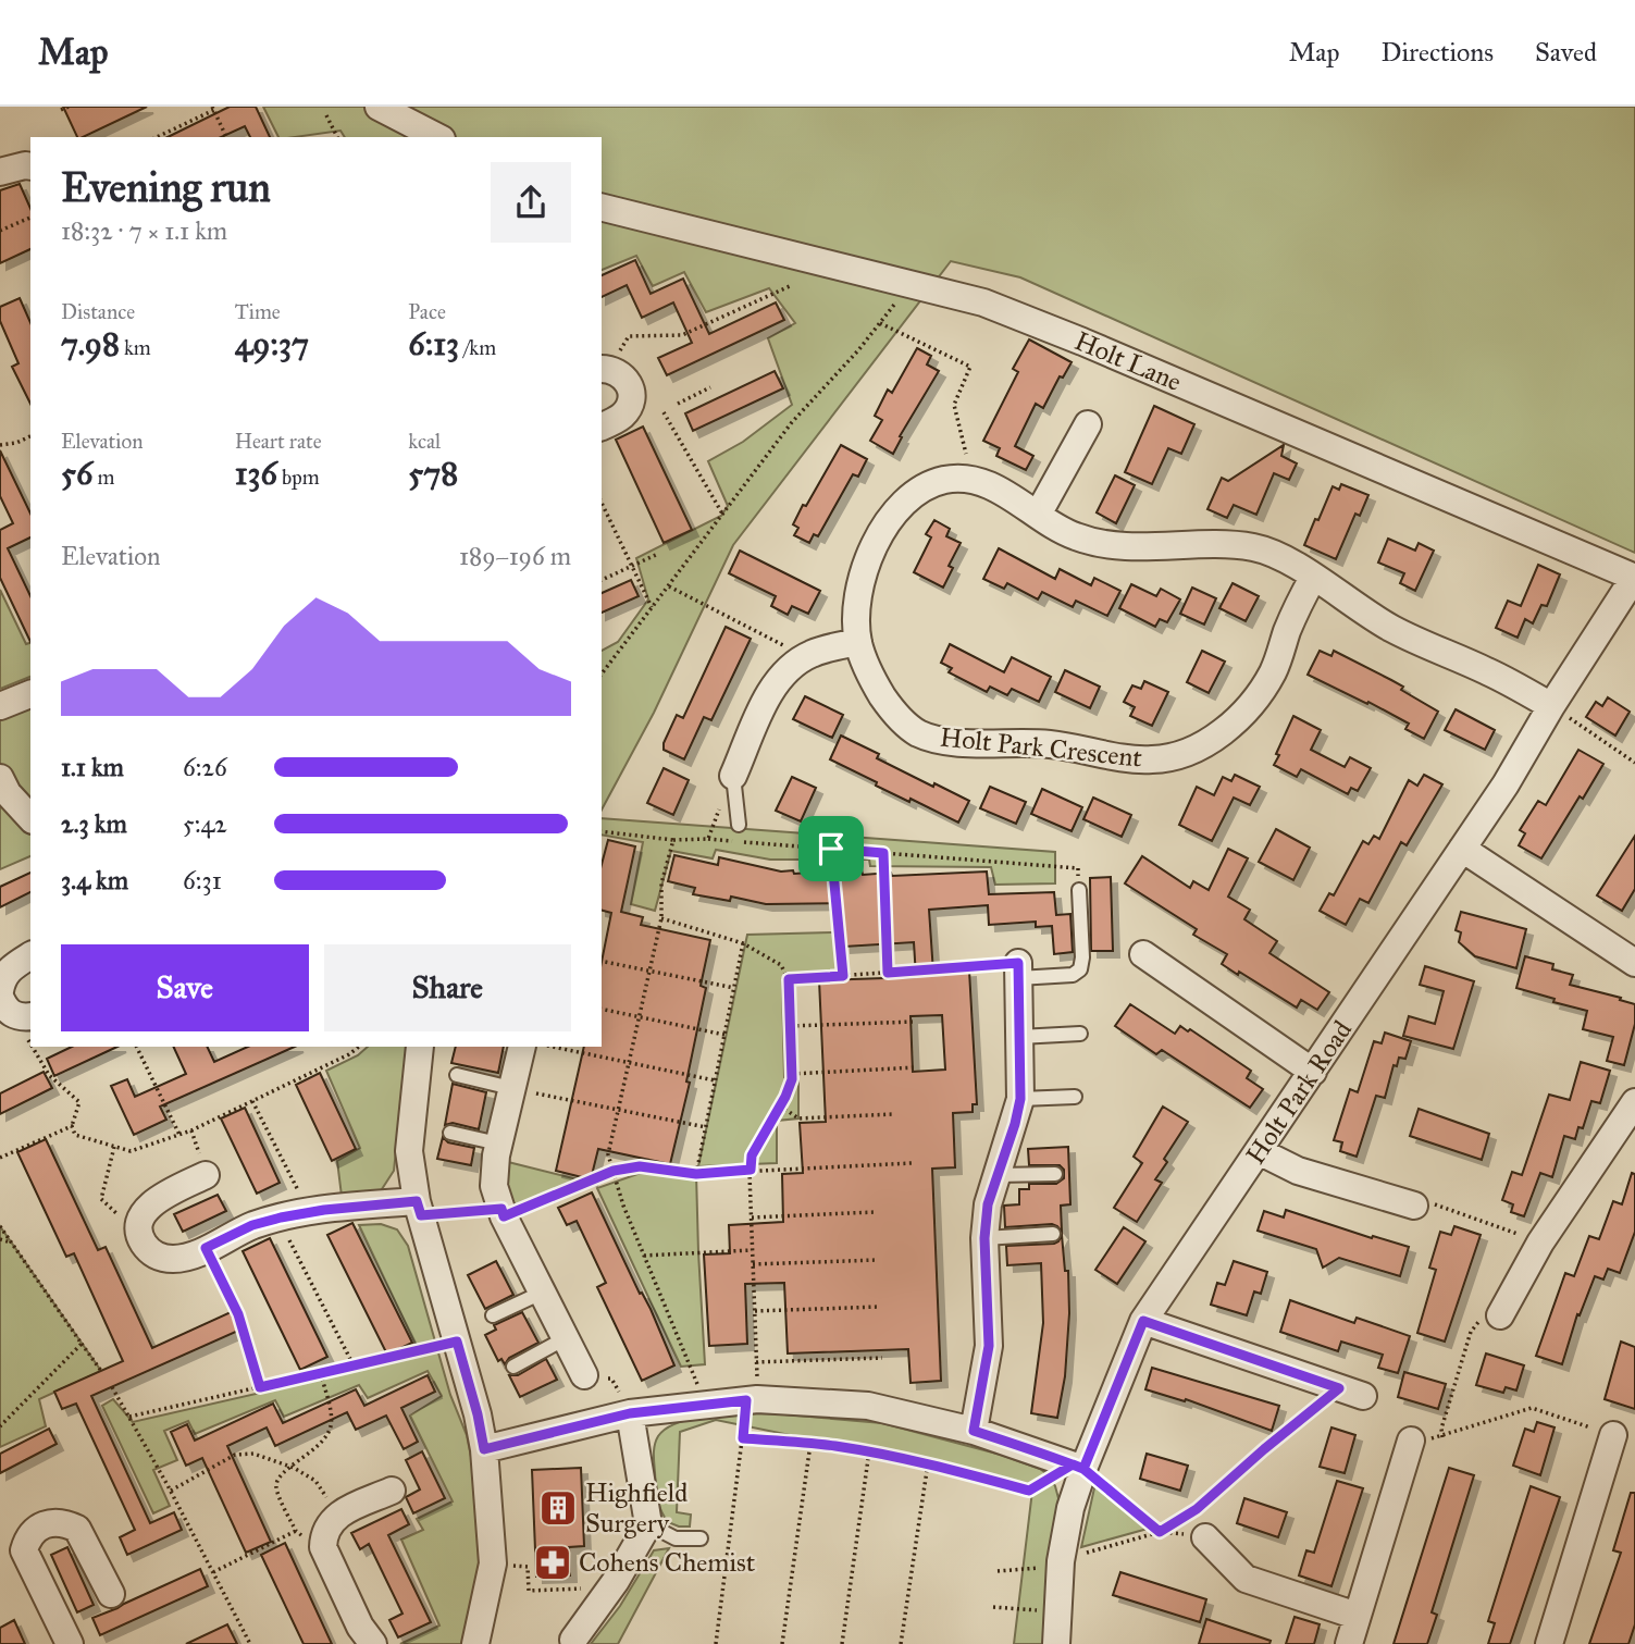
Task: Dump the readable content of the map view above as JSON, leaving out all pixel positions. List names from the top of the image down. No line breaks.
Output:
{"streets":{"street":["Holt Lane","Holt Park Crescent","Holt Park Road"]},"crossings":[["Holt Lane","Holt Park Road"],["Holt Park Crescent","Holt Park Road"]],"places":{"building":["Highfield Surgery"],"pharmacy":["Cohens Chemist"]},"page":{"header":"Map","nav":["Map","Directions","Saved"],"heading":["Evening run","18:32 · 7 × 1.1 km"],"stats":[["Distance","7.98 km"],["Time","49:37"],["Pace","6:13 /km"],["Elevation","56 m"],["Heart rate","136 bpm"],["kcal","578"]],"chart":["Elevation","189–196 m"],"list":[{"name":"1.1 km","note":"6:26"},{"name":"2.3 km","note":"5:42"},{"name":"3.4 km","note":"6:31"}],"buttons":["Save","Share"]}}
